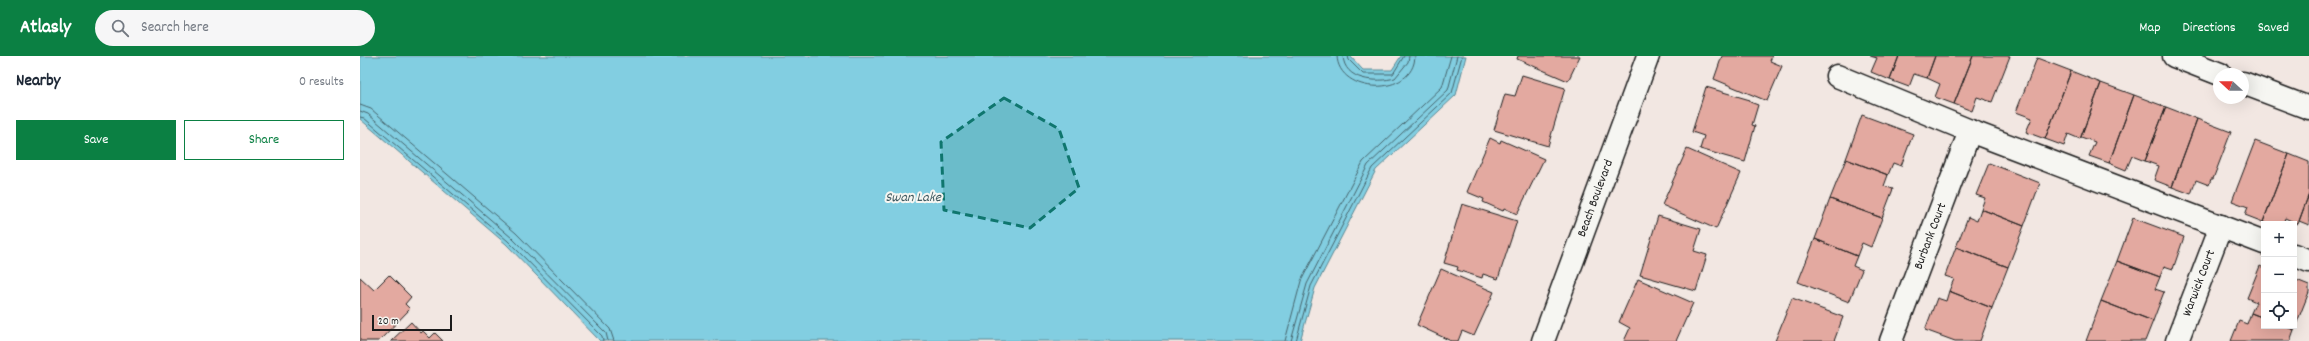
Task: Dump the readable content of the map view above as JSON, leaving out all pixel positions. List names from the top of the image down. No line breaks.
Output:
{"streets":{"street":["Beach Boulevard","Burbank Court","Warwick Court"]},"water":["Swan Lake"],"scale_bar":"20 m","north":"left","page":{"header":"Atlasly","search":"Search here","nav":["Map","Directions","Saved"],"heading":["Nearby","0 results"],"buttons":["Save","Share"],"map_buttons":["+","−"],"scale":"20 m"}}
